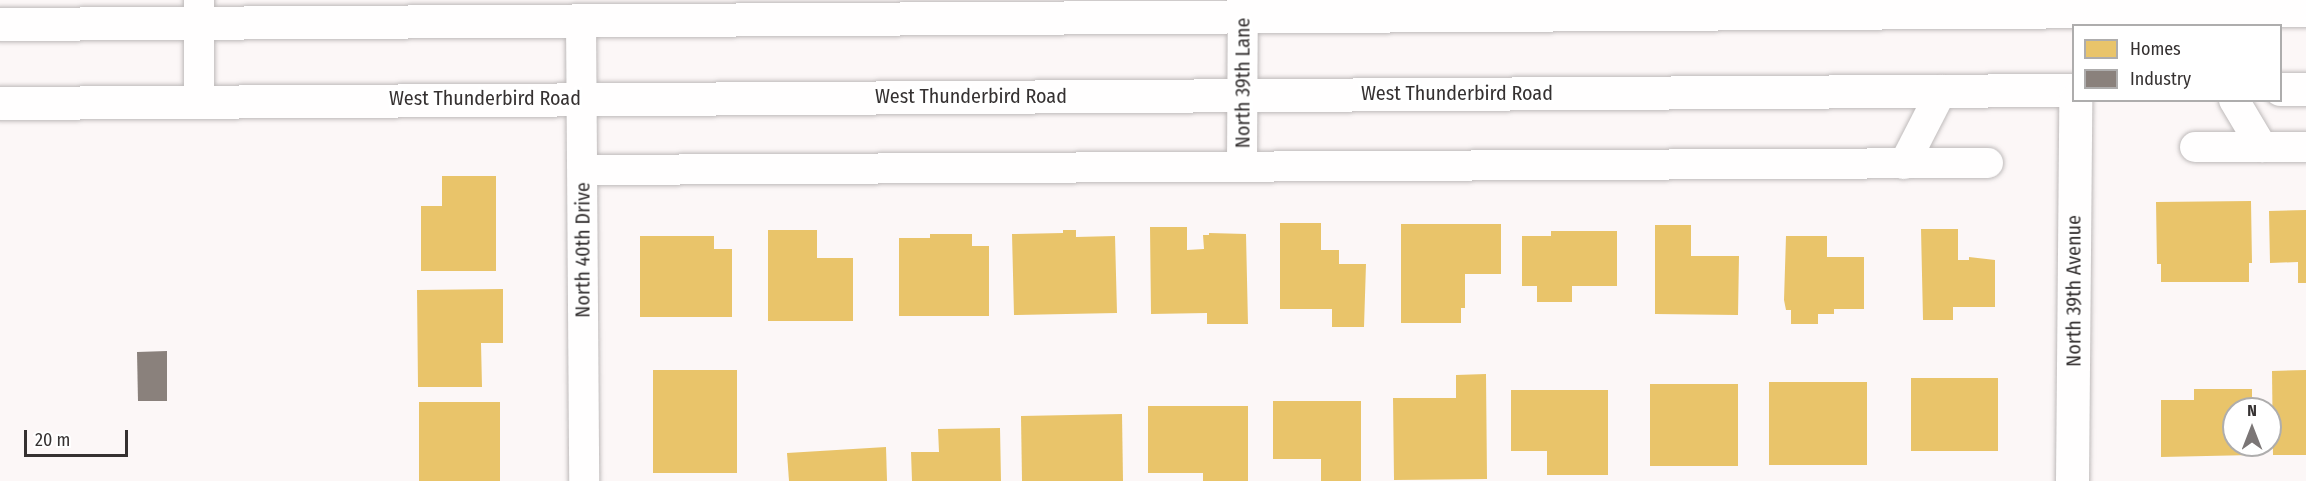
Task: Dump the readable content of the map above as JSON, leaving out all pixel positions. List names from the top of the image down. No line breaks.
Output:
{"streets":{"main road":["West Thunderbird Road","North 39th Avenue"],"street":["North 39th Lane","North 40th Drive"]},"crossings":[["North 39th Lane","West Thunderbird Road"],["West Thunderbird Road","North 40th Drive"]],"legend":["Homes","Industry"],"scale_bar":"20 m","north":"top"}
